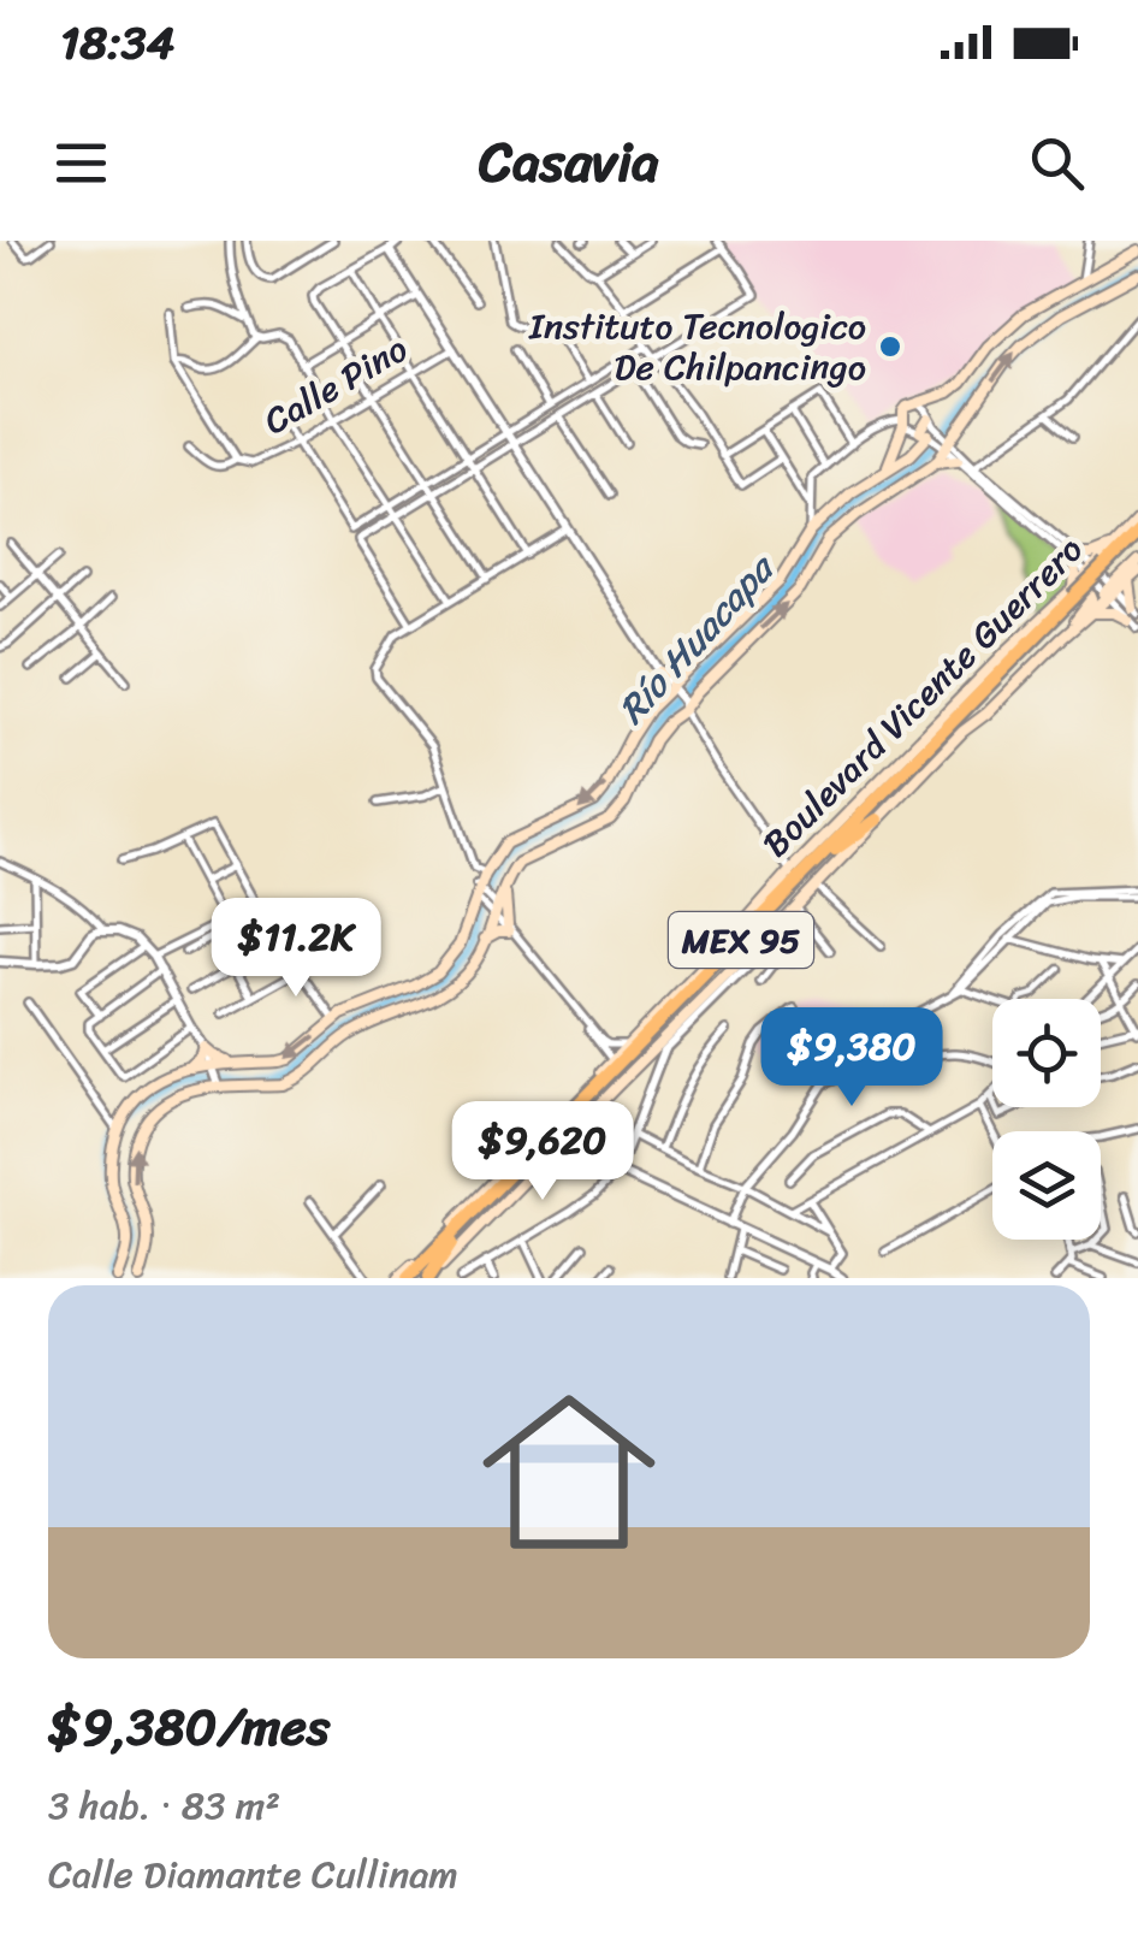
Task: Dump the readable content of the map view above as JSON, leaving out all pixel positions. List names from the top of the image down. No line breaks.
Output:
{"streets":{"highway":["Boulevard Vicente Guerrero","MEX 95"],"street":["Calle Pino"]},"water":["Río Huacapa"],"places":["Instituto Tecnologico De Chilpancingo"],"page":{"status":"18:34","header":"Casavia","price":["$11.2K","$9,380","$9,620"],"list":[{"name":"$9,380/mes","note":"3 hab. · 83 m² · Calle Diamante Cullinam"}]}}
